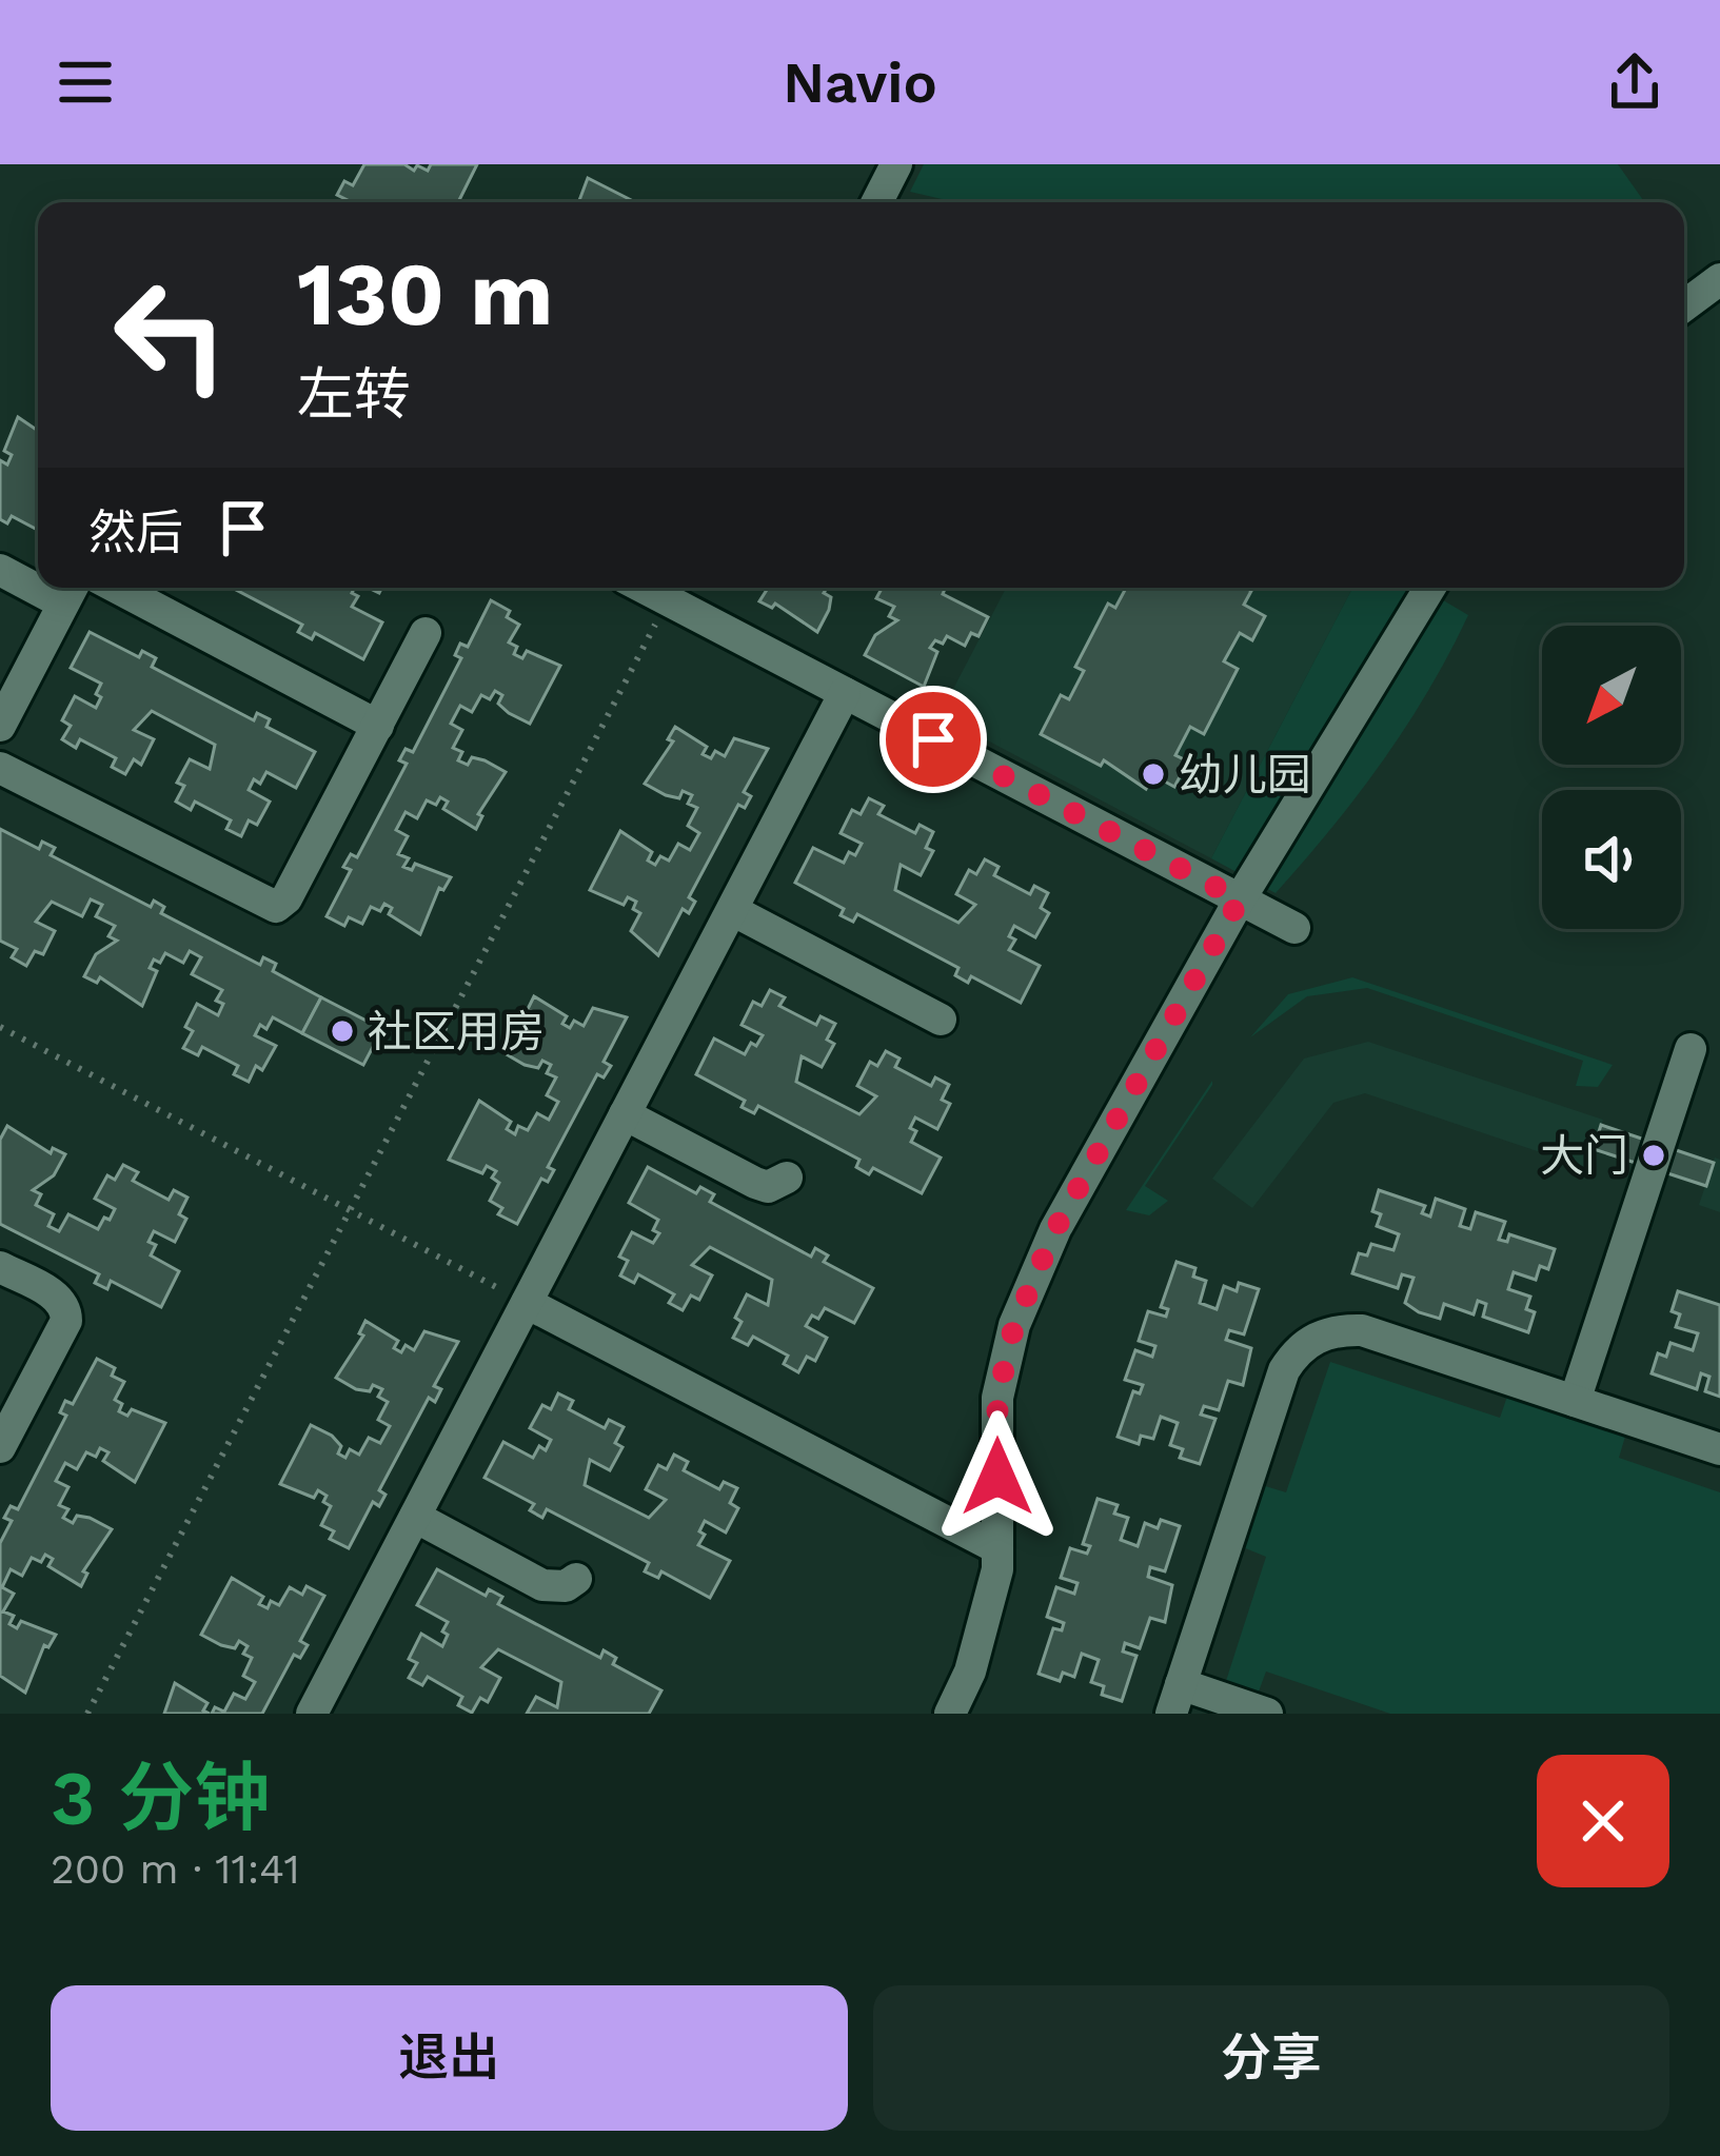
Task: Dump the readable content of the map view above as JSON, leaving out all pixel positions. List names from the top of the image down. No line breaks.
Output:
{"places":["幼儿园","社区用房","大门"],"north":"bottom left","page":{"header":"Navio","turn":["130 m","左转"],"then":"然后","heading":["3 分钟","200 m · 11:41"],"buttons":["退出","分享"]}}
